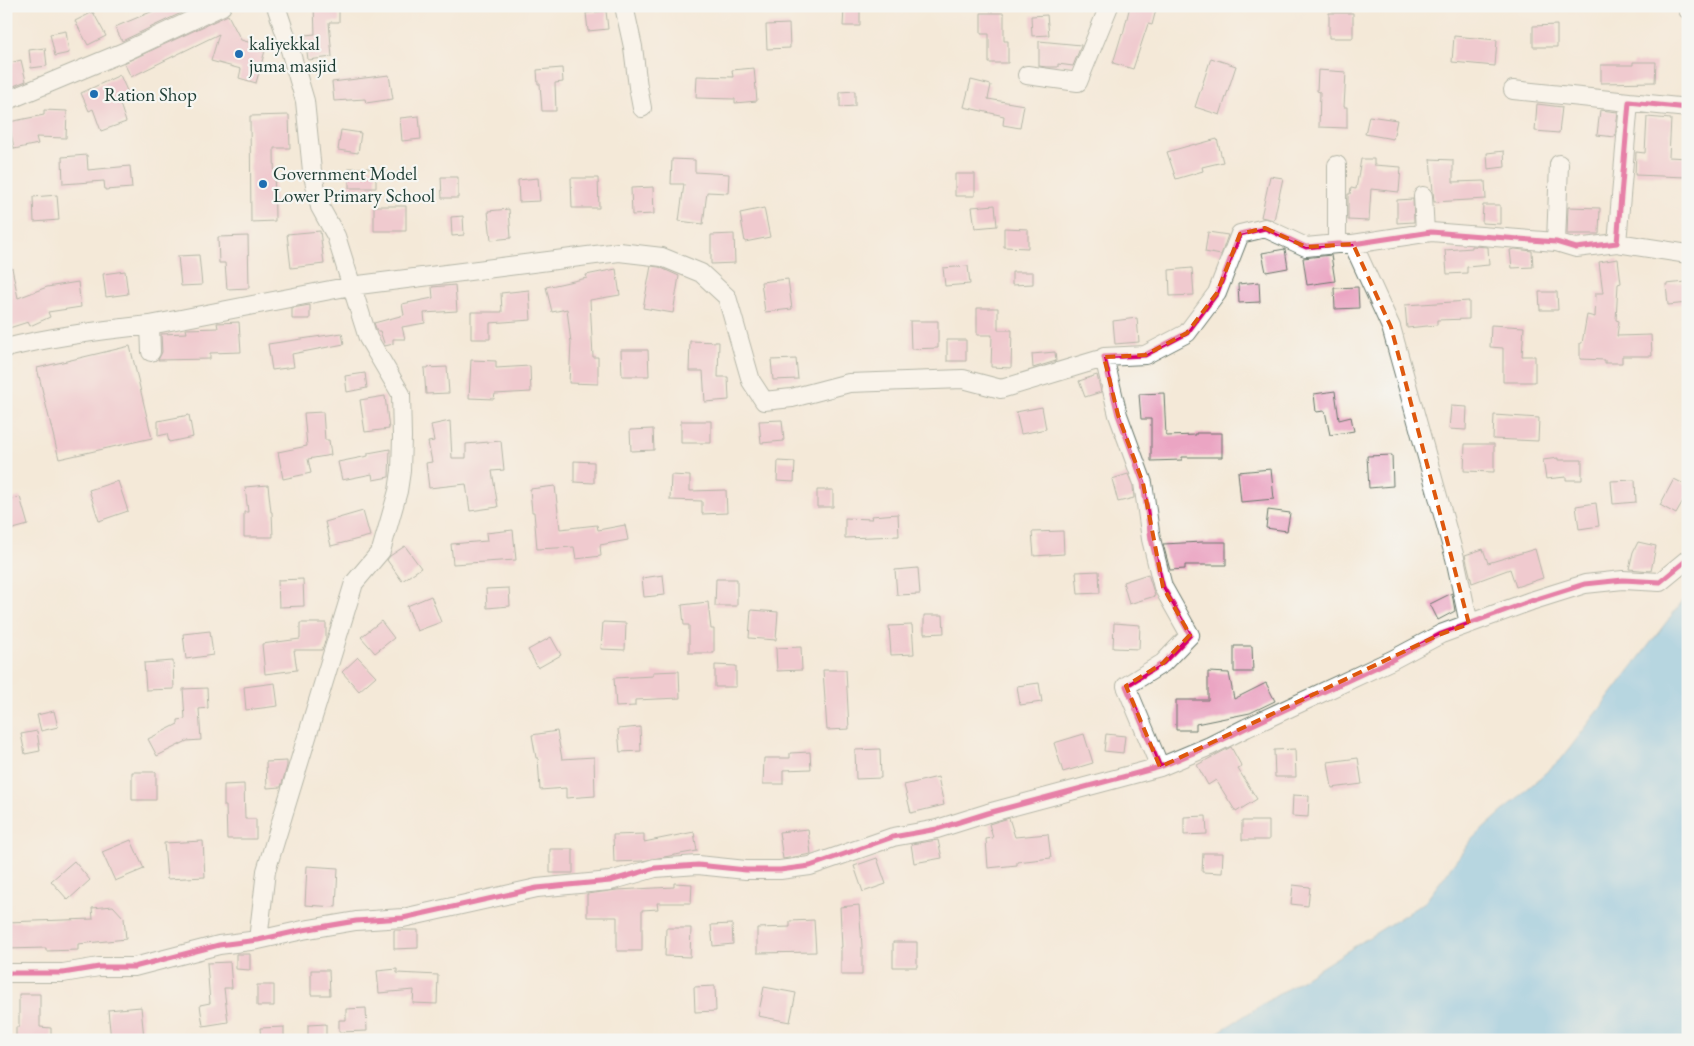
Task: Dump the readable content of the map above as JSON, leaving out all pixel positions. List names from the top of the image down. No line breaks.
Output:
{"places":["kaliyekkal juma masjid","Ration Shop","Government Model Lower Primary School"]}
